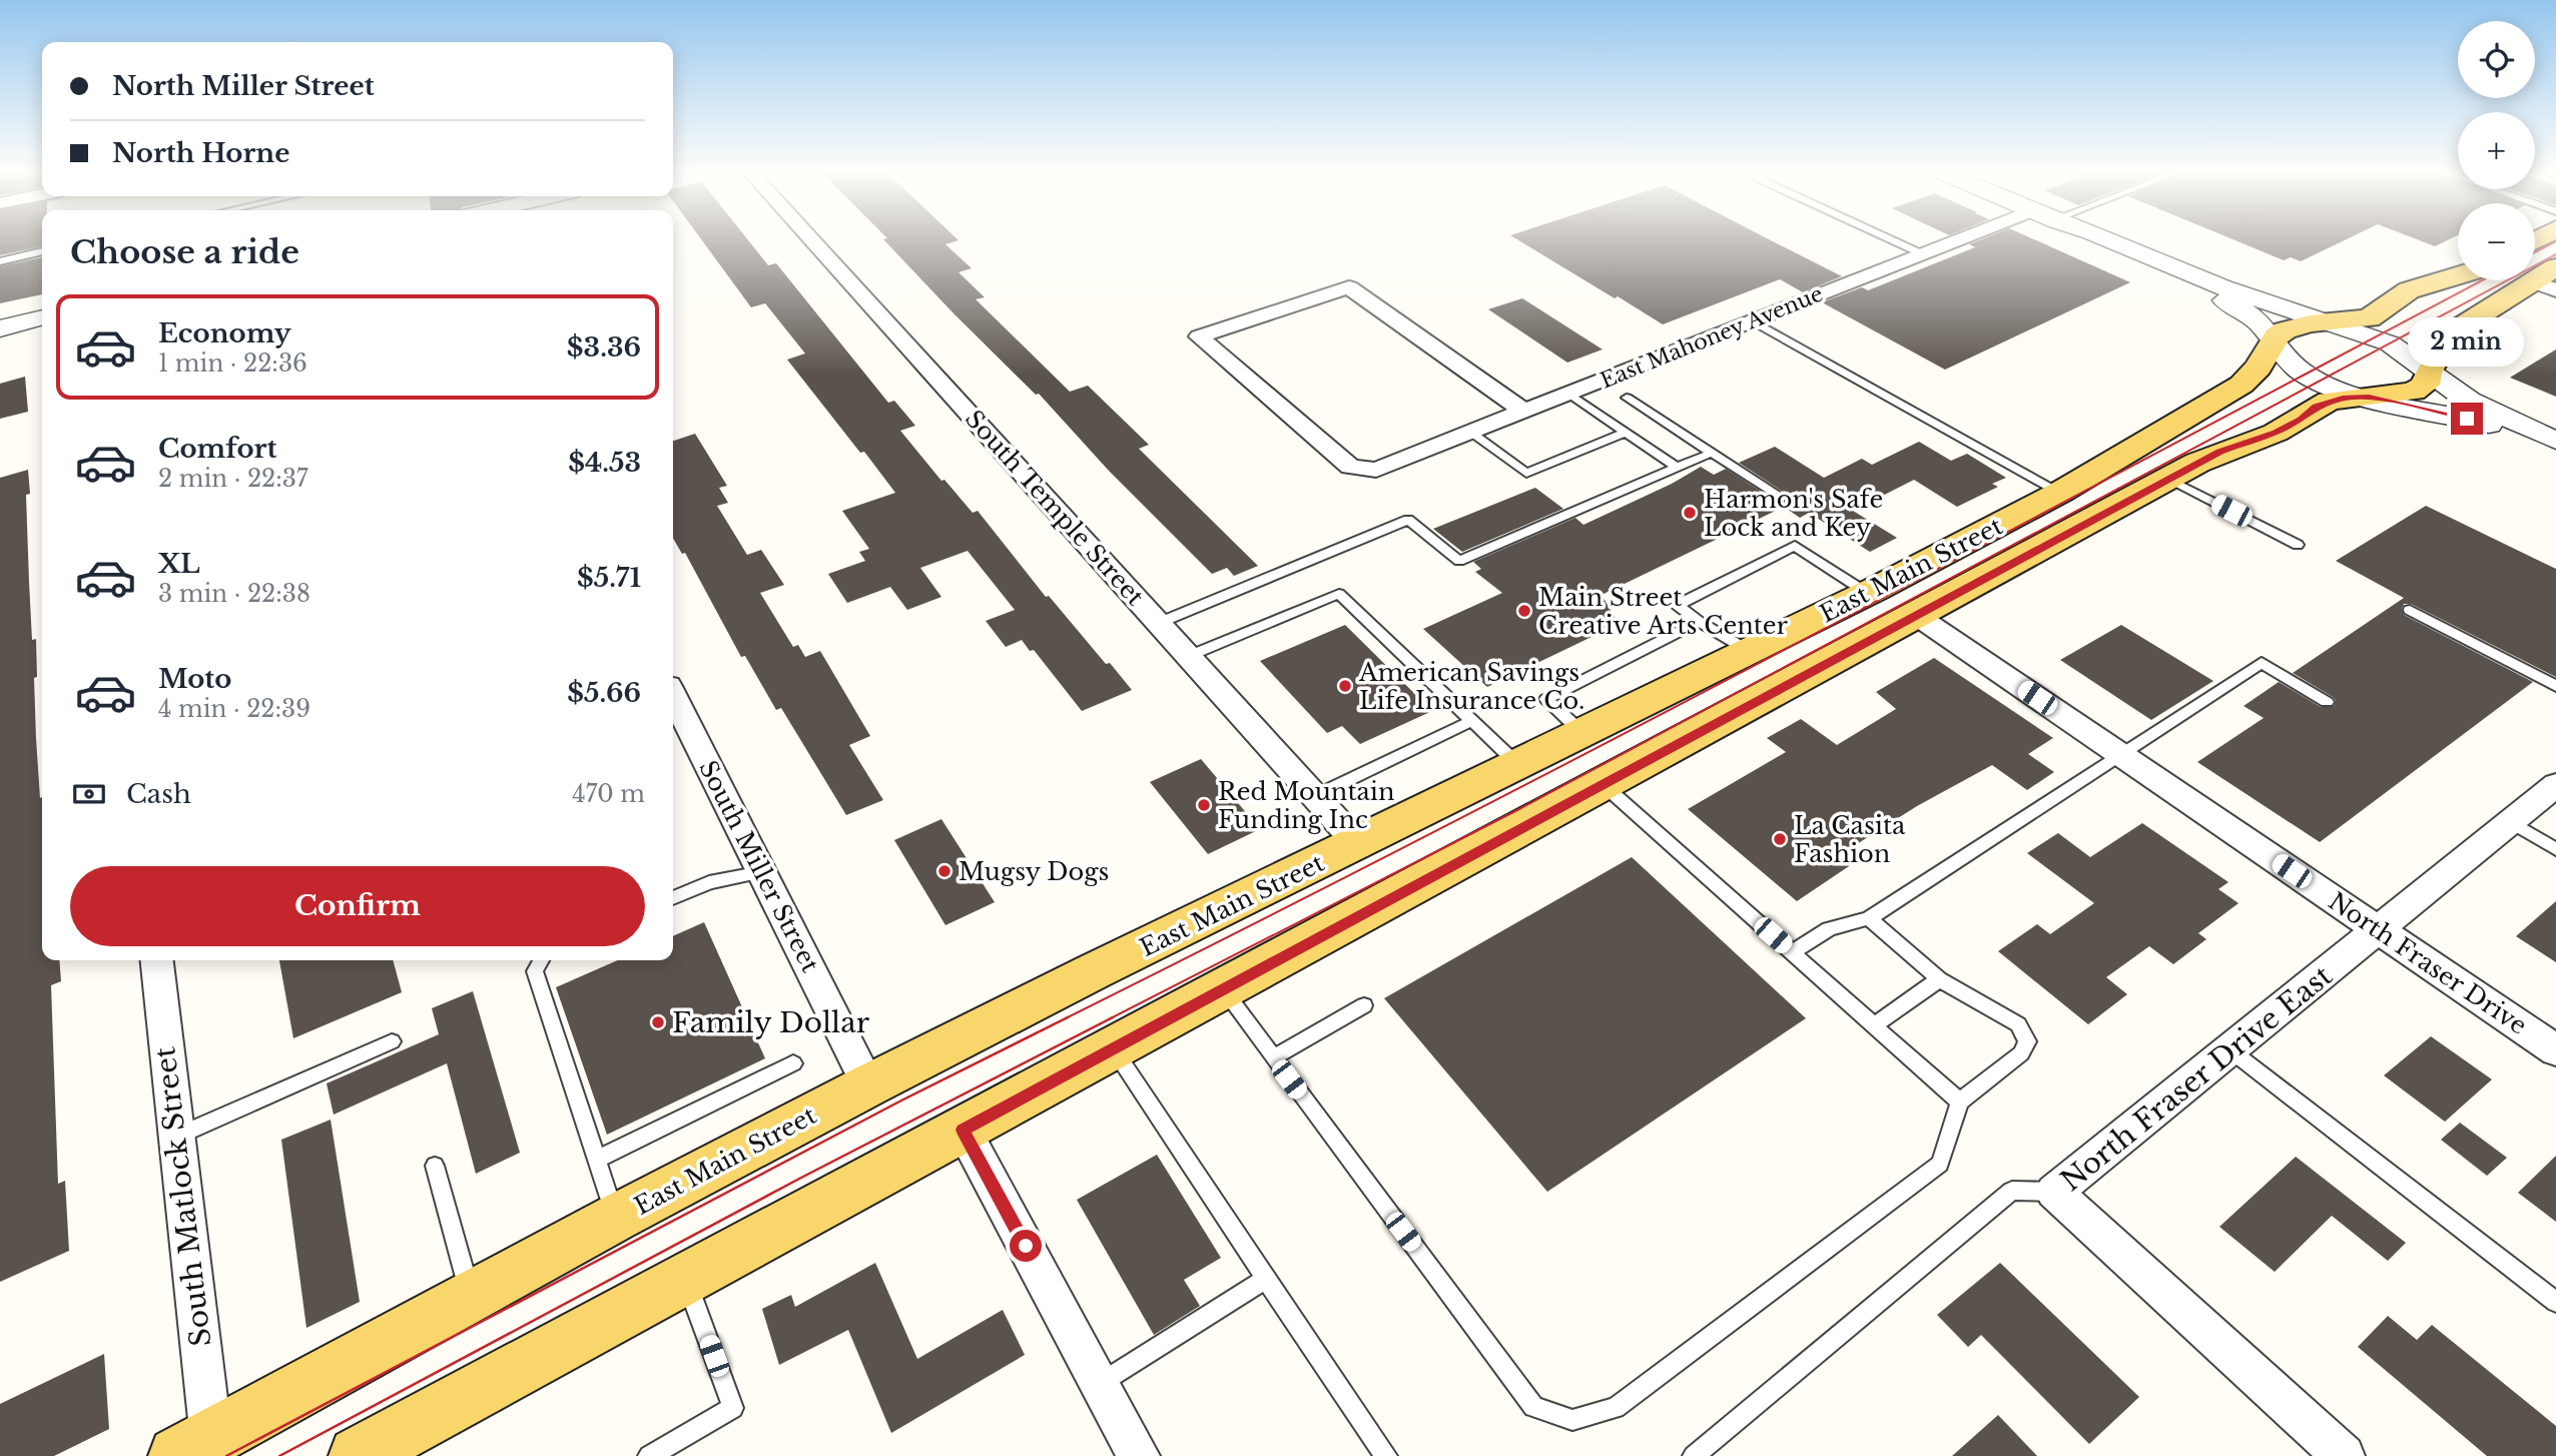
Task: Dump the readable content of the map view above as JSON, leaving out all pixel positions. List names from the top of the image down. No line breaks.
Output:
{"streets":{"main road":["East Main Street"],"street":["East Mahoney Avenue","South Temple Street","South Miller Street","North Fraser Drive","North Fraser Drive East","South Matlock Street"]},"crossings":[["South Temple Street","East Main Street"],["East Main Street","South Miller Street"],["East Main Street","North Fraser Drive"],["East Main Street","South Matlock Street"],["North Fraser Drive","North Fraser Drive East"]],"places":["Harmon's Safe Lock and Key","Main Street Creative Arts Center","American Savings Life Insurance Co.","Red Mountain Funding Inc","La Casita Fashion","Mugsy Dogs","Family Dollar"],"page":{"map_buttons":["+","−"],"banner":["North Miller Street","North Horne"],"heading":"Choose a ride","list":[{"name":"Economy","note":"1 min · 22:36","value":"$3.36"},{"name":"Comfort","note":"2 min · 22:37","value":"$4.53"},{"name":"XL","note":"3 min · 22:38","value":"$5.71"},{"name":"Moto","note":"4 min · 22:39","value":"$5.66"}],"bubble":"2 min","pay":["Cash","470 m"],"buttons":"Confirm"}}
